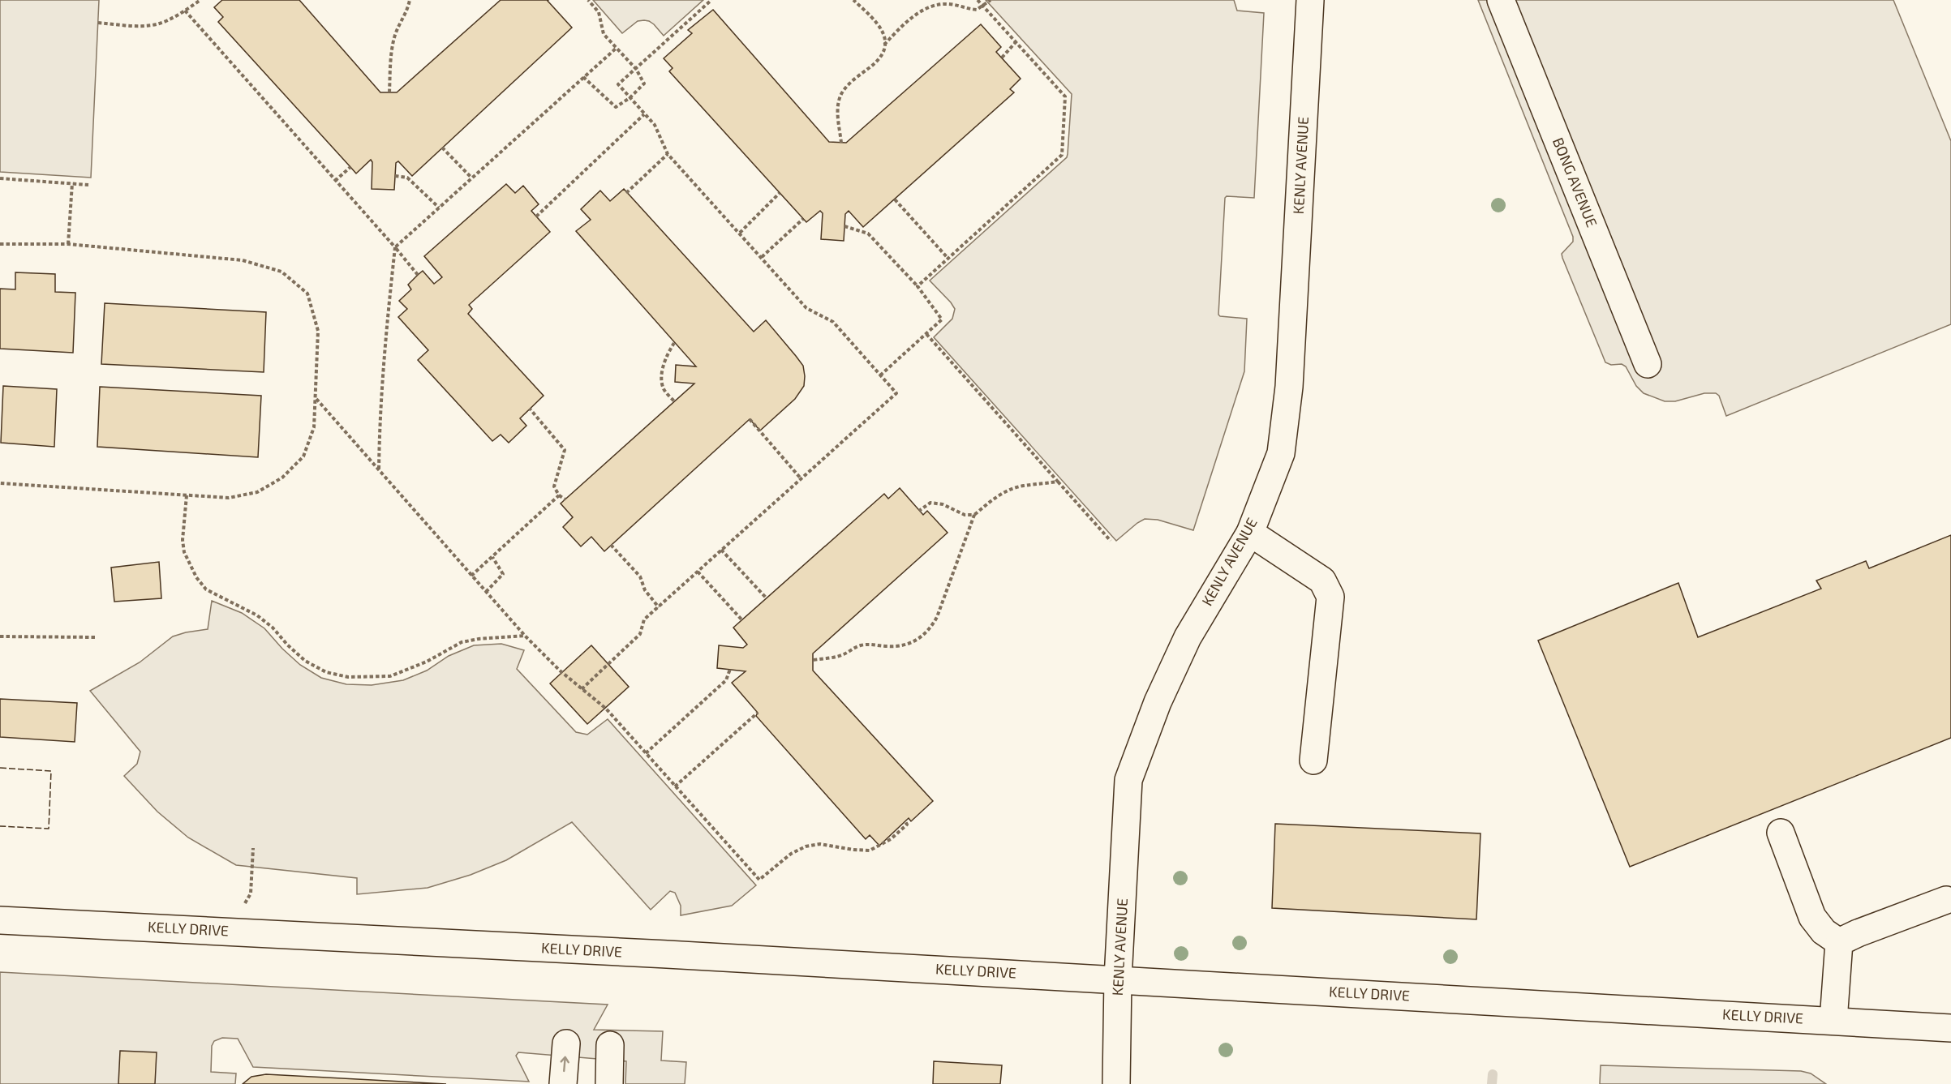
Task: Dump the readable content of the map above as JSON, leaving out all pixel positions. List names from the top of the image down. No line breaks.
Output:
{"streets":{"street":["KENLY AVENUE","BONG AVENUE","KELLY DRIVE"]},"crossings":[["KENLY AVENUE","KELLY DRIVE"]]}
